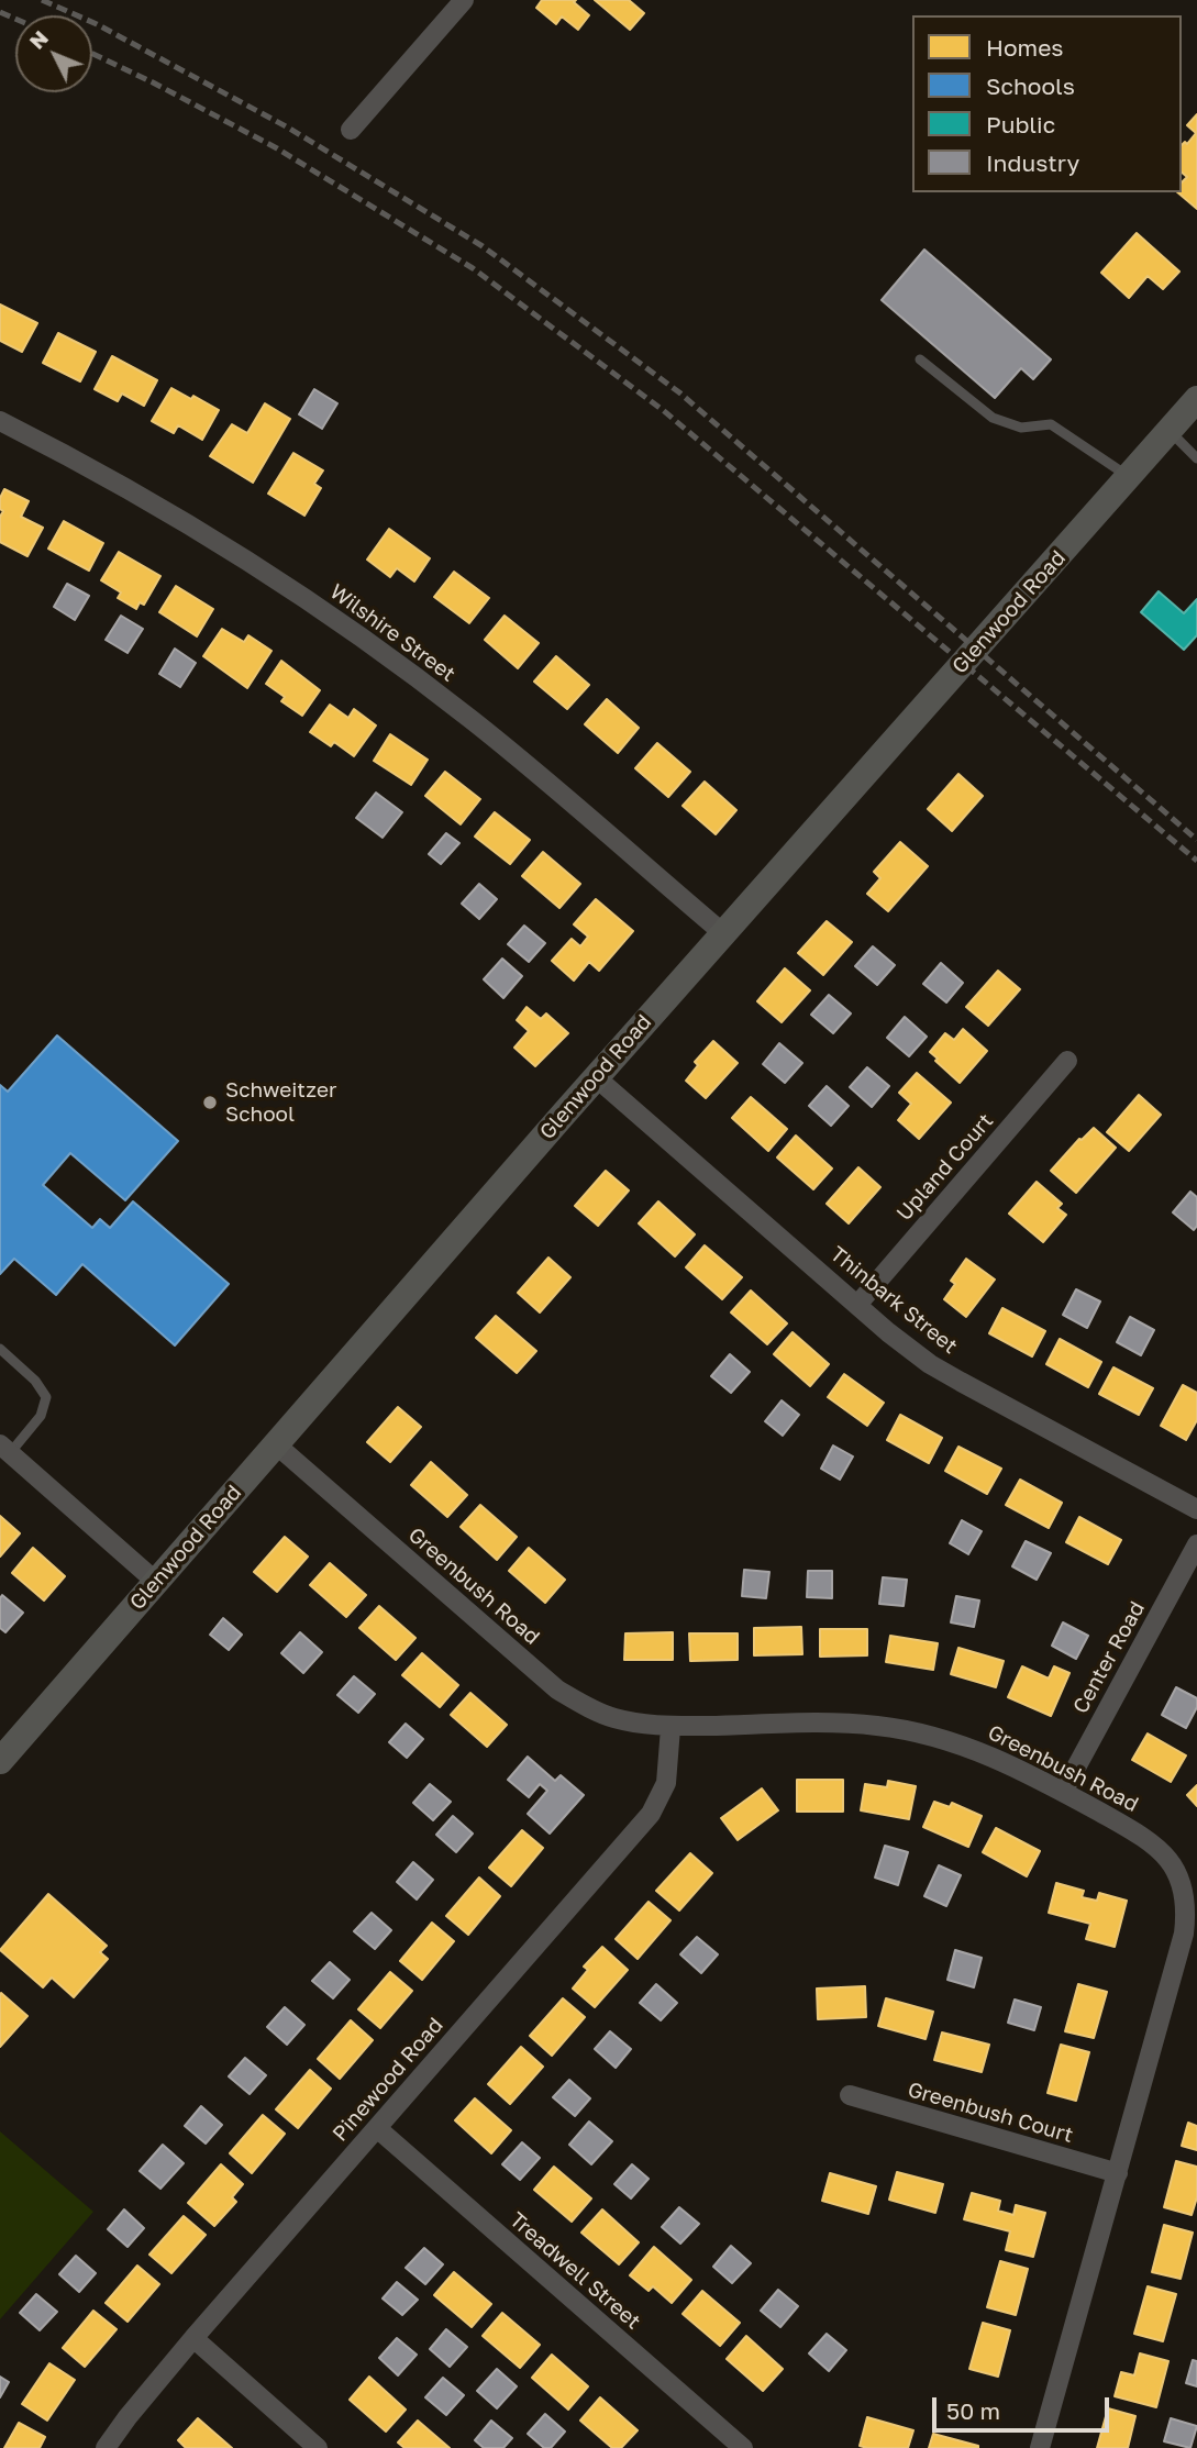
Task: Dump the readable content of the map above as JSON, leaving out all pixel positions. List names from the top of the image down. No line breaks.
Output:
{"streets":{"street":["Glenwood Road","Wilshire Street","Upland Court","Thinbark Street","Greenbush Road","Center Road","Pinewood Road","Greenbush Court","Treadwell Street"]},"crossings":[["Glenwood Road","Wilshire Street"],["Glenwood Road","Thinbark Street"],["Glenwood Road","Greenbush Road"],["Upland Court","Thinbark Street"],["Greenbush Road","Center Road"],["Greenbush Road","Pinewood Road"],["Greenbush Road","Greenbush Court"],["Pinewood Road","Treadwell Street"]],"places":["Schweitzer School"],"legend":["Homes","Schools","Public","Industry"],"scale_bar":"50 m","north":"top left"}
